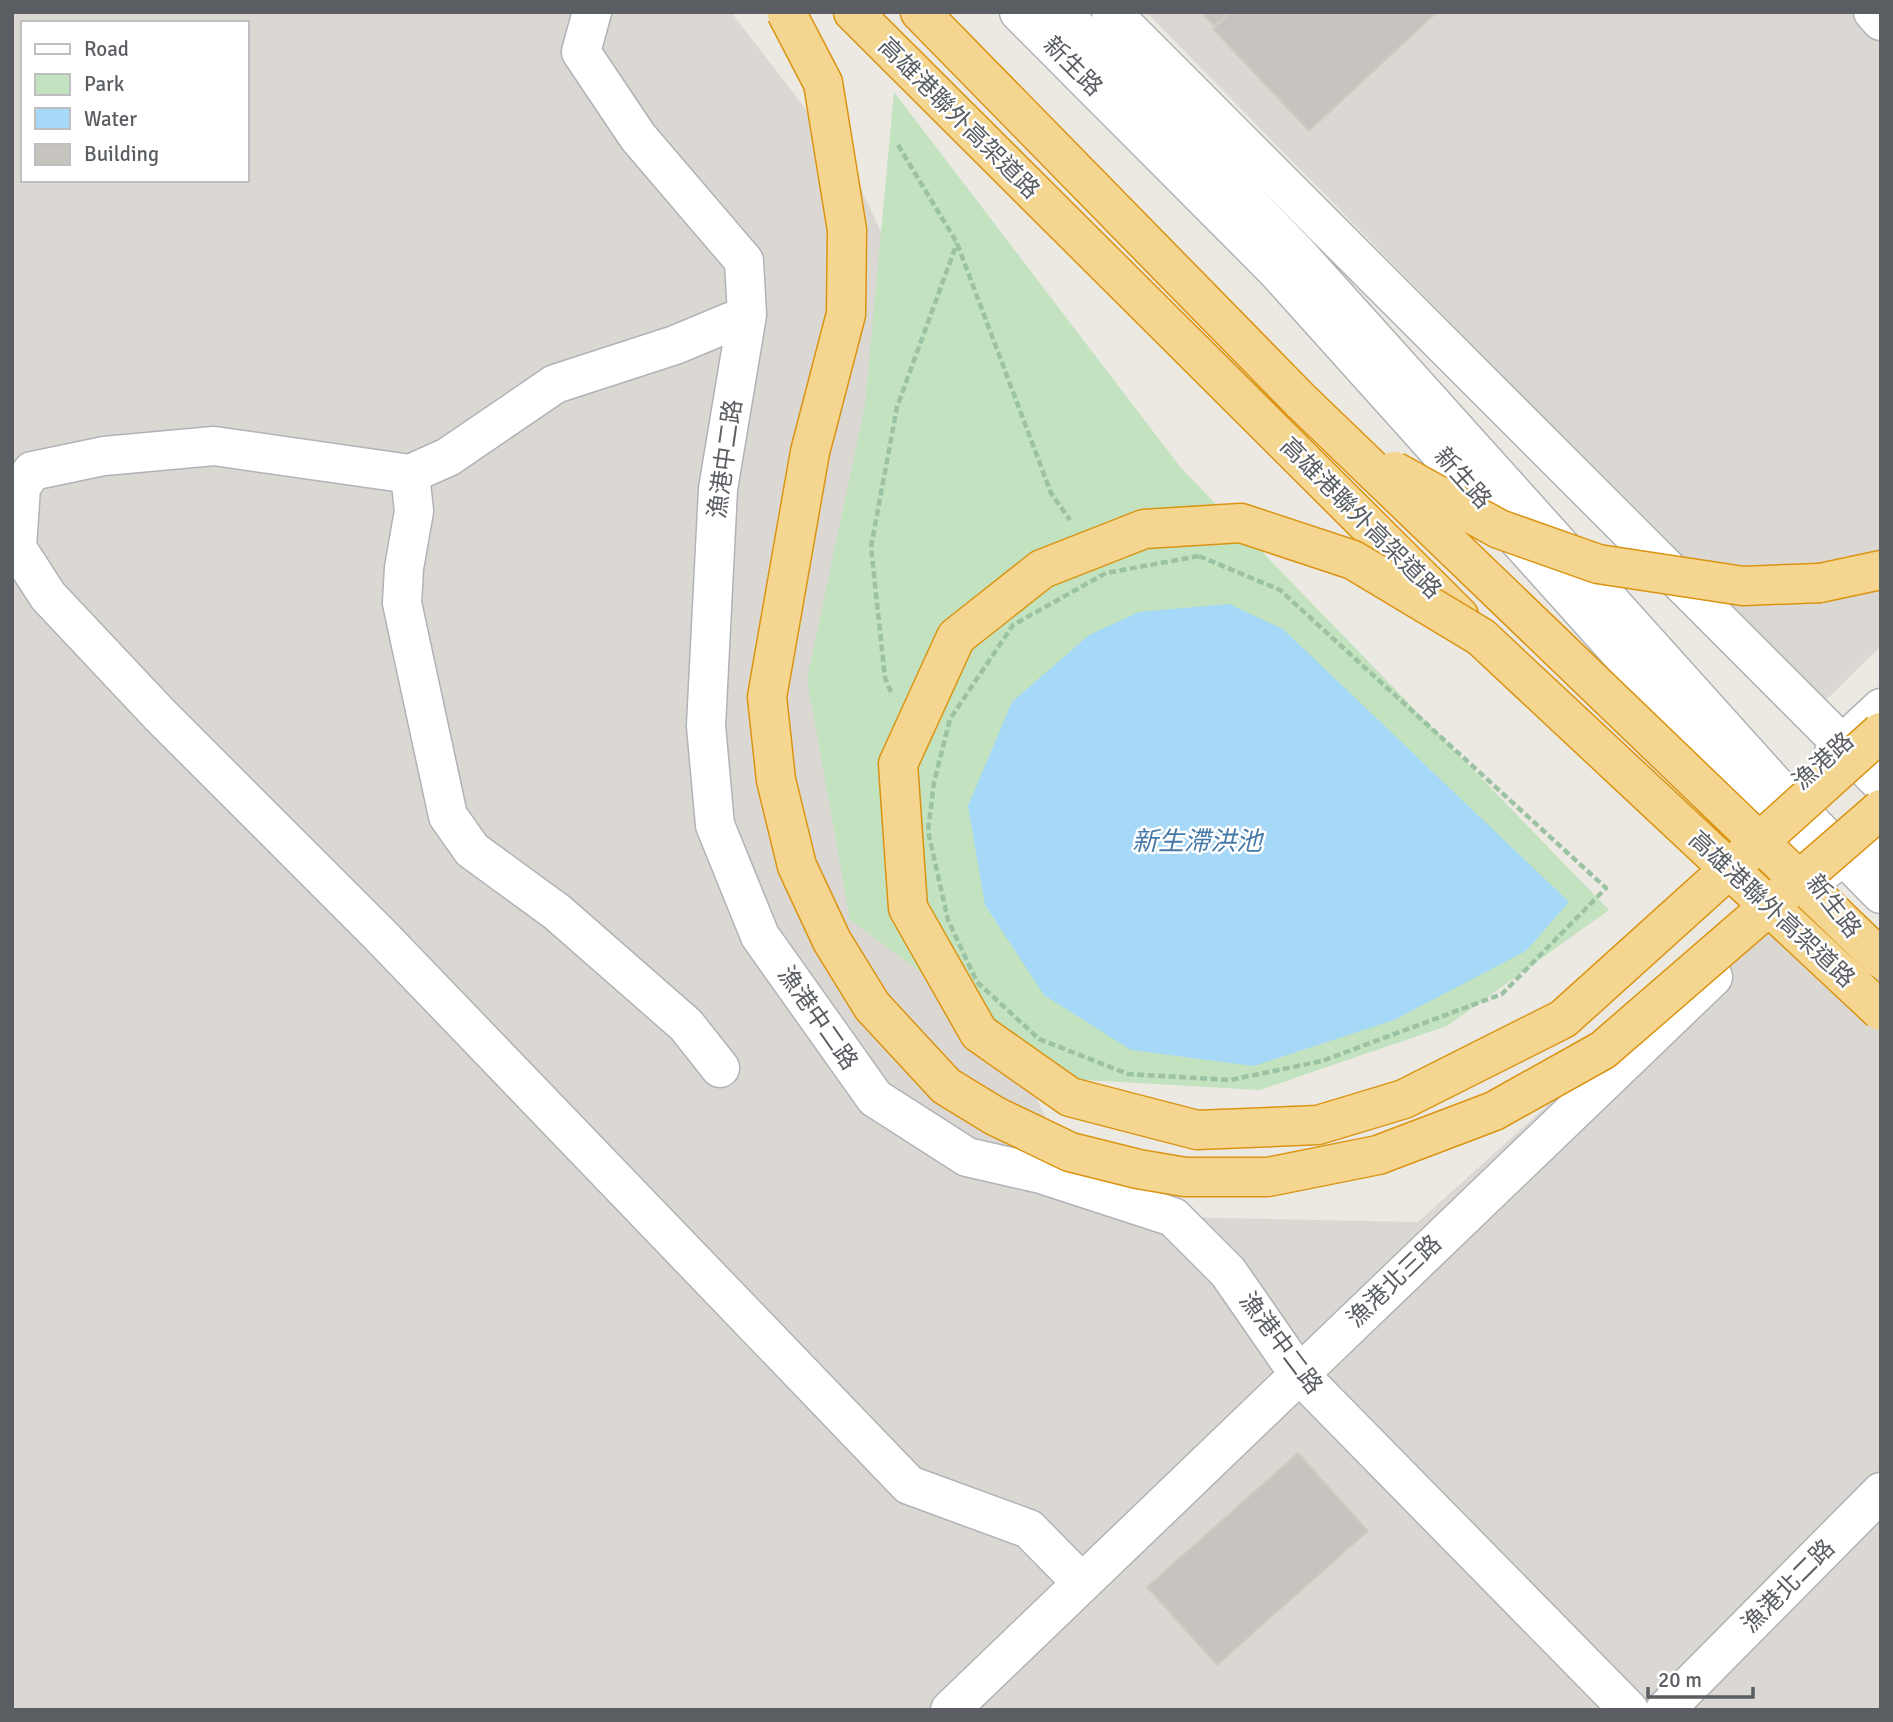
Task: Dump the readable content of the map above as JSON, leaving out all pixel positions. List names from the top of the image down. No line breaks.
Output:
{"streets":{"highway":["高雄港聯外高架道路"],"street":["新生路","漁港中二路","漁港路","漁港北三路","漁港北二路"]},"crossings":[["新生路","漁港路"],["新生路","漁港北三路"],["漁港中二路","漁港北三路"]],"water":["新生滯洪池"],"legend":["Road","Park","Water","Building"],"scale_bar":"20 m"}
